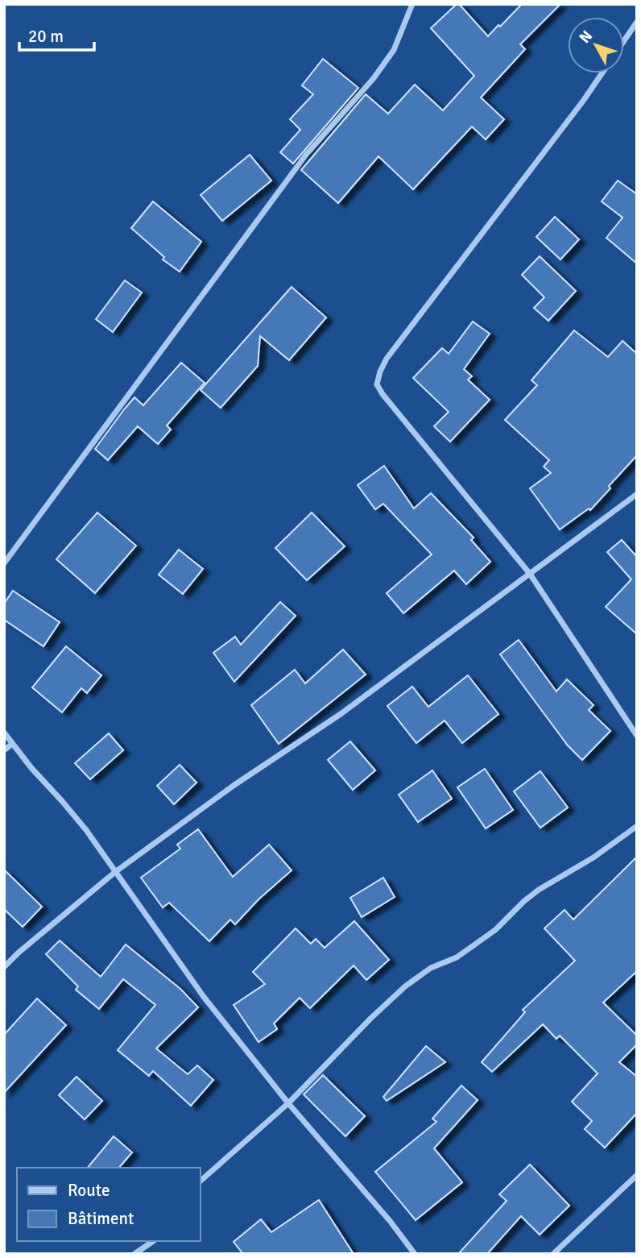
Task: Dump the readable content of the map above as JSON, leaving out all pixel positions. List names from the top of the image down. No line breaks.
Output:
{"legend":["Route","Bâtiment"],"scale_bar":"20 m","north":"top left"}
